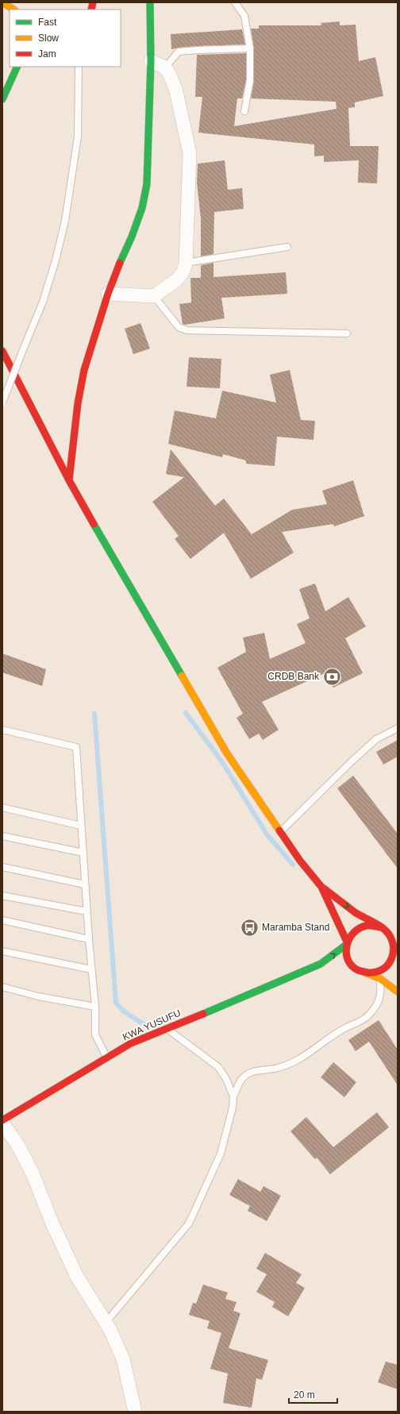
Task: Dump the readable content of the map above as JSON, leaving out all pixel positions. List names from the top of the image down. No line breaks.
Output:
{"streets":{"street":["KWA YUSUFU"]},"places":{"bank":["CRDB Bank"],"bus stop":["Maramba Stand"]},"legend":["Fast","Slow","Jam"],"scale_bar":"20 m"}
